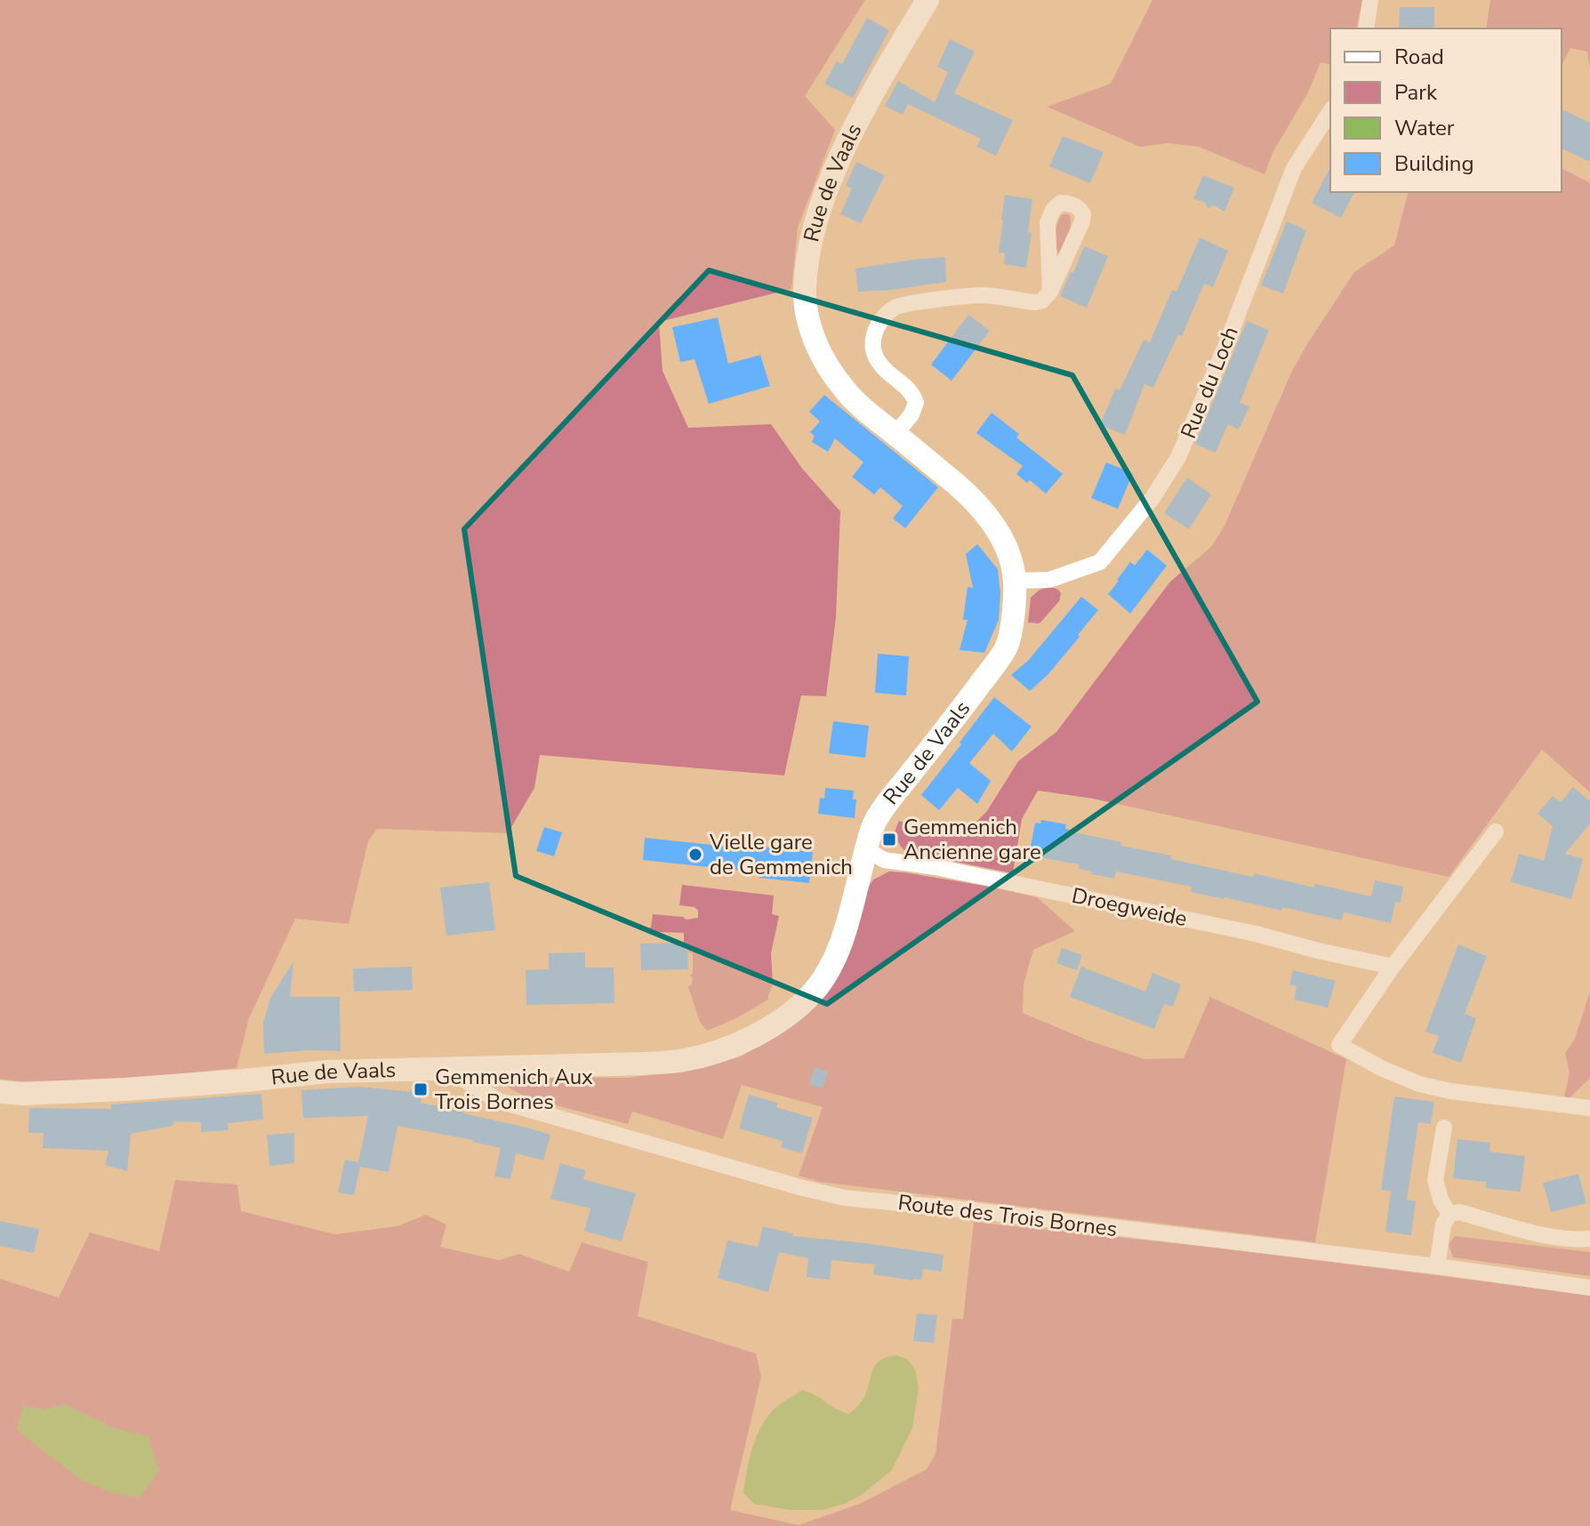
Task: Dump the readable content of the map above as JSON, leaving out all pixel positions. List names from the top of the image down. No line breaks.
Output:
{"streets":{"main road":["Rue de Vaals"],"street":["Rue du Loch","Droegweide","Route des Trois Bornes"]},"crossings":[["Rue de Vaals","Rue du Loch"],["Rue de Vaals","Droegweide"],["Rue de Vaals","Route des Trois Bornes"]],"places":{"transit":["Gemmenich Ancienne gare","Gemmenich Aux Trois Bornes"],"other":["Vielle gare de Gemmenich"]},"legend":["Road","Park","Water","Building"]}
